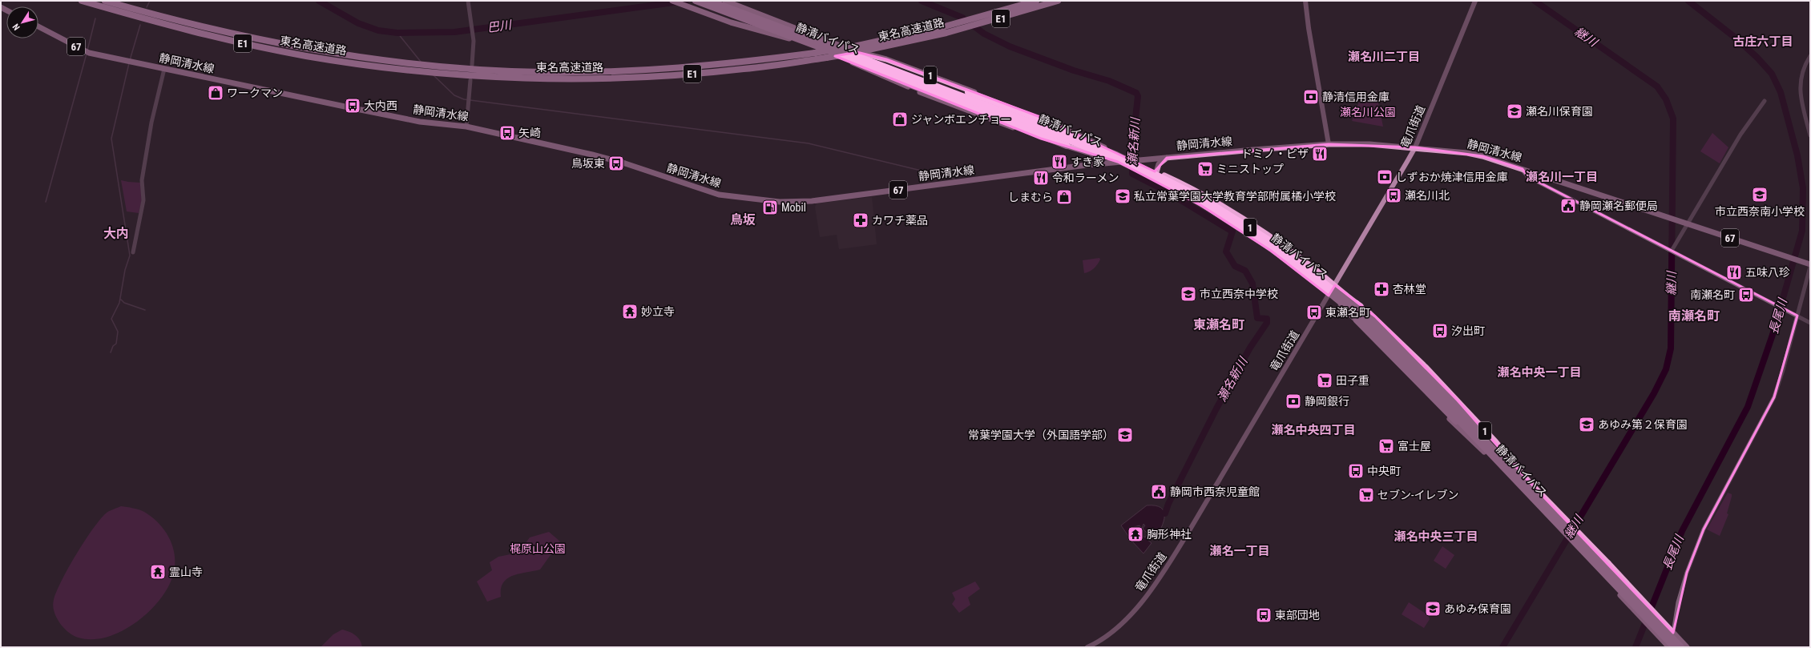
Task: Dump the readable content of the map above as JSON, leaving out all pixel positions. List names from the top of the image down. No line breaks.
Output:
{"streets":{"highway":["E1","東名高速道路","静清バイパス","1"],"main road":["67","静岡清水線","竜爪街道"]},"crossings":[["静清バイパス","1"],["静岡清水線","1"],["静岡清水線","竜爪街道"],["1","竜爪街道"]],"districts":["古庄六丁目","瀬名川二丁目","瀬名川一丁目","鳥坂","大内","南瀬名町","東瀬名町","瀬名中央一丁目","瀬名中央四丁目","瀬名中央三丁目","瀬名一丁目"],"water":["巴川","継川","瀬名新川","長尾川"],"parks":["瀬名川公園","梶原山公園"],"places":{"shop":["ワークマン","ジャンボエンチョー","しまむら"],"bank":["静清信用金庫","しずおか焼津信用金庫","静岡銀行"],"bus stop":["大内西","矢崎","鳥坂東","瀬名川北","南瀬名町","東瀬名町","汐出町","中央町","東部団地"],"school or university":["瀬名川保育園","市立西奈南小学校","私立常葉学園大学教育学部附属橘小学校","市立西奈中学校","あゆみ第２保育園","常葉学園大学（外国語学部）","あゆみ保育園"],"restaurant":["ドミノ・ピザ","すき家","令和ラーメン","五味八珍"],"supermarket":["ミニストップ","田子重","富士屋","セブン-イレブン"],"public building":["静岡瀬名郵便局","静岡市西奈児童館"],"fuel station":["Mobil"],"pharmacy":["カワチ薬品","杏林堂"],"temple":["妙立寺","胸形神社","霊山寺"]},"north":"bottom left"}
